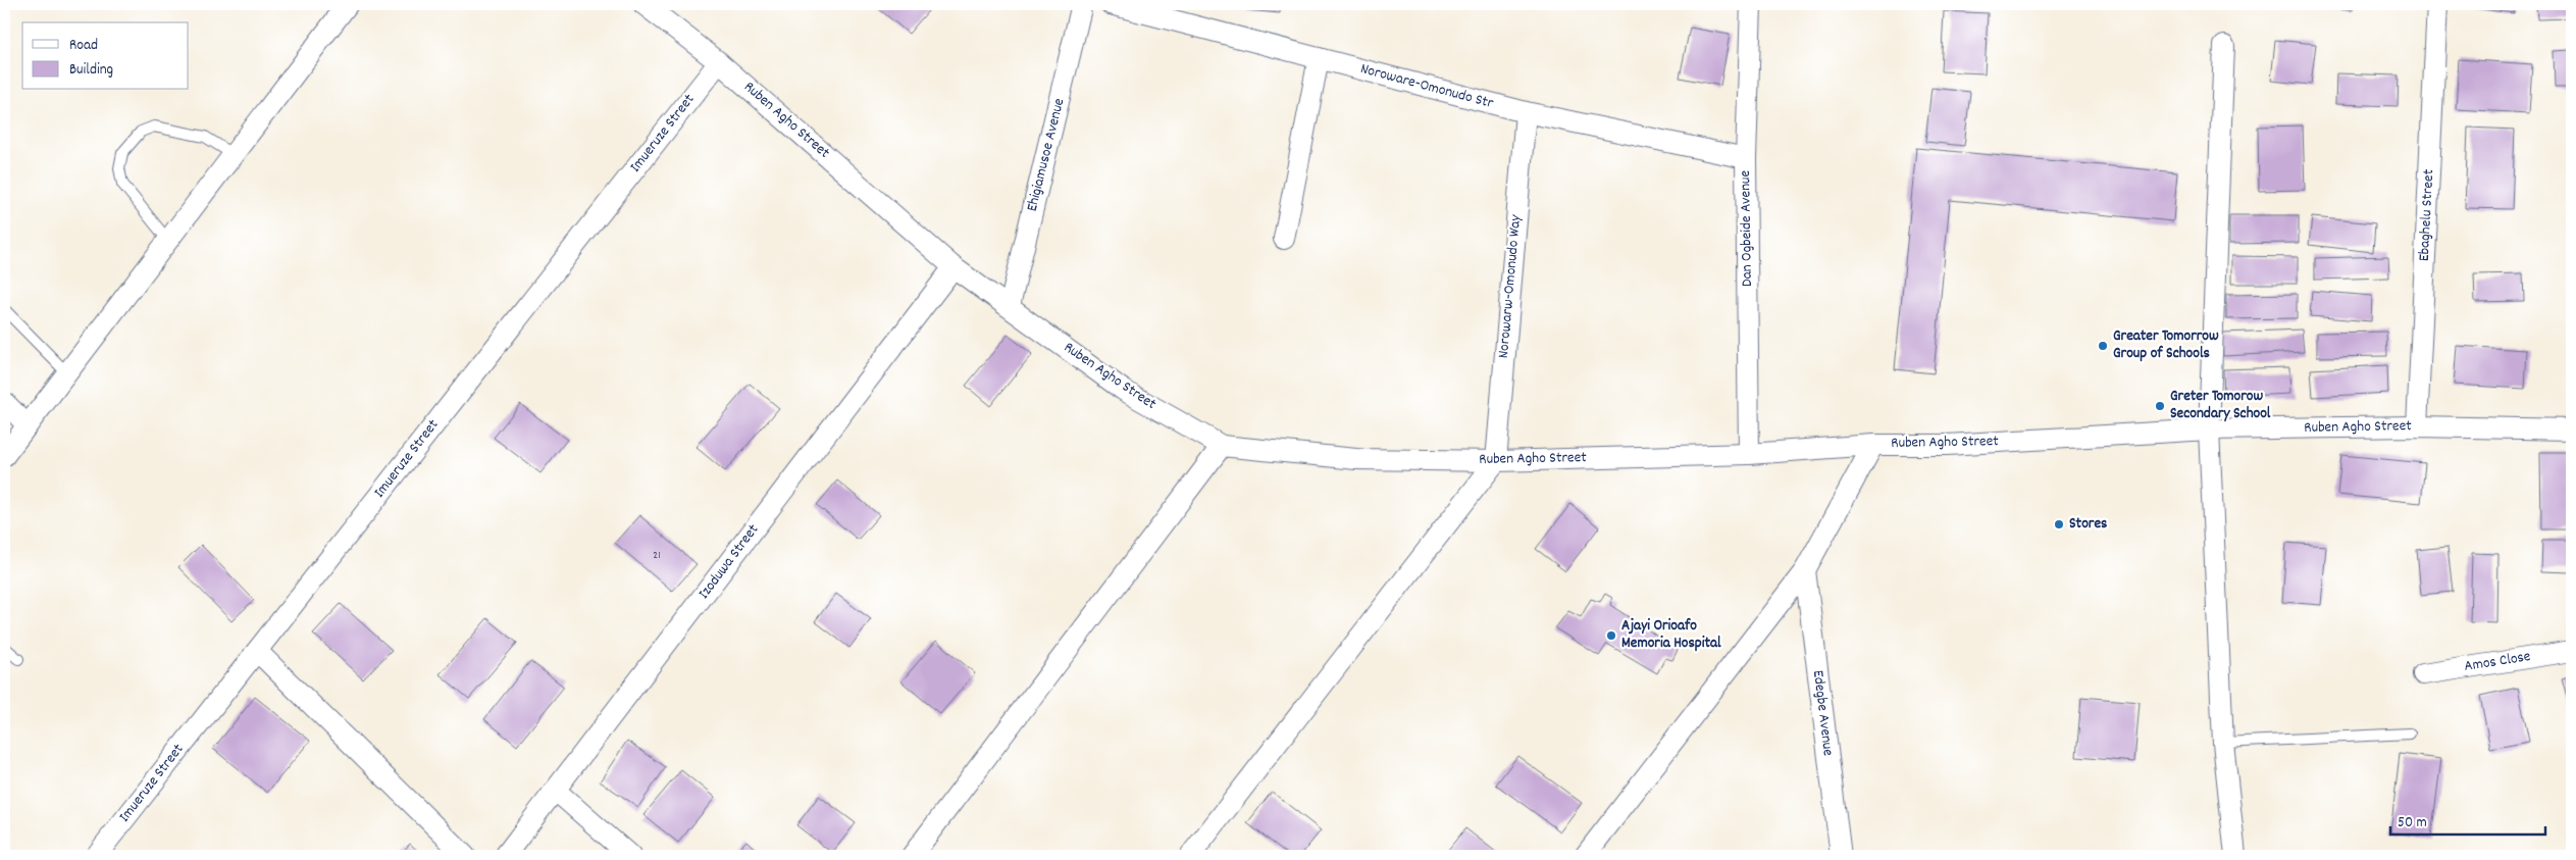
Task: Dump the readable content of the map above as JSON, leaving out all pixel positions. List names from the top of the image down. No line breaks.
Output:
{"streets":{"street":["Noroware-Omonudo Str","Ruben Agho Street","Imueruze Street","Ehigiamusoe Avenue","Ebaghelu Street","Dan Ogbeide Avenue","Norowarw-Omonudo Way","Izoduwa Street","Amos Close","Edegbe Avenue"]},"crossings":[["Noroware-Omonudo Str","Dan Ogbeide Avenue"],["Noroware-Omonudo Str","Norowarw-Omonudo Way"],["Ruben Agho Street","Imueruze Street"],["Ruben Agho Street","Ehigiamusoe Avenue"],["Ruben Agho Street","Ebaghelu Street"],["Ruben Agho Street","Dan Ogbeide Avenue"],["Ruben Agho Street","Norowarw-Omonudo Way"],["Ruben Agho Street","Izoduwa Street"]],"places":["Greater Tomorrow Group of Schools","Greter Tomorow Secondary School","Stores","Ajayi Orioafo Memoria Hospital"],"house_numbers":["21"],"legend":["Road","Building"],"scale_bar":"50 m"}
